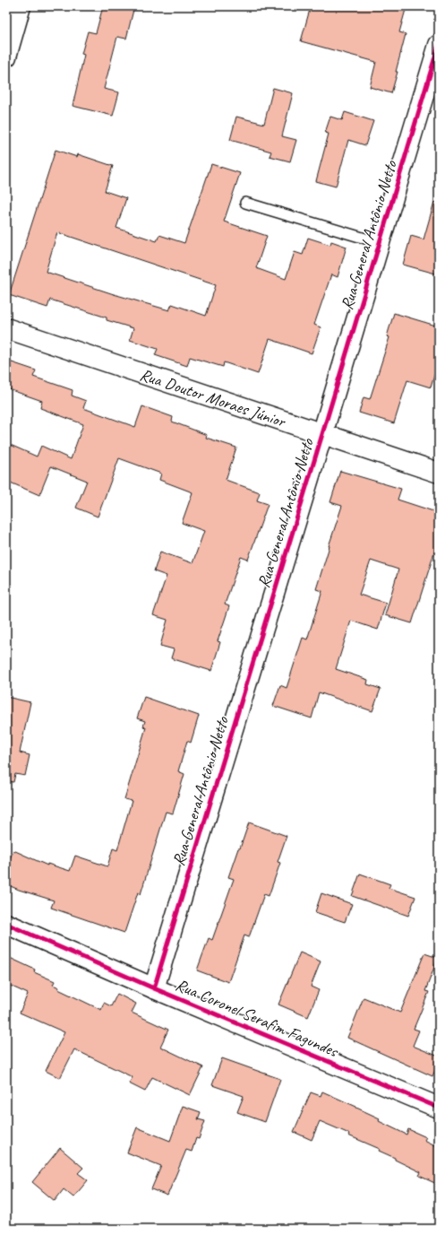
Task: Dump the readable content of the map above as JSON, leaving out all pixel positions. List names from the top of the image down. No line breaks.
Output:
{"streets":{"street":["Rua General Antônio Netto","Rua Doutor Moraes Júnior","Rua Coronel Serafim Fagundes"]},"crossings":[["Rua General Antônio Netto","Rua Doutor Moraes Júnior"],["Rua General Antônio Netto","Rua Coronel Serafim Fagundes"]]}
